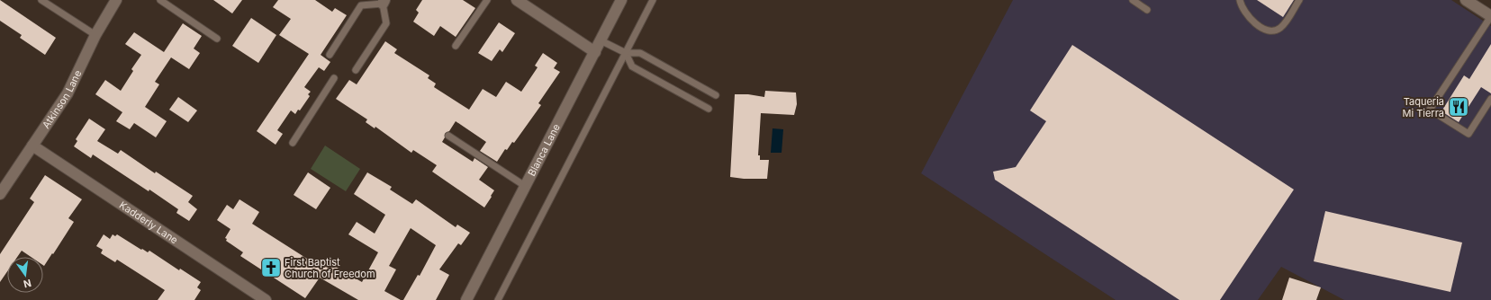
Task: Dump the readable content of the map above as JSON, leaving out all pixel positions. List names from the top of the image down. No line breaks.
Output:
{"streets":{"street":["Atkinson Lane","Blanca Lane","Kadderly Lane"]},"crossings":[["Atkinson Lane","Kadderly Lane"]],"places":{"restaurant":["Taqueria Mi Tierra"],"church":["First Baptist Church of Freedom"]},"north":"bottom"}
